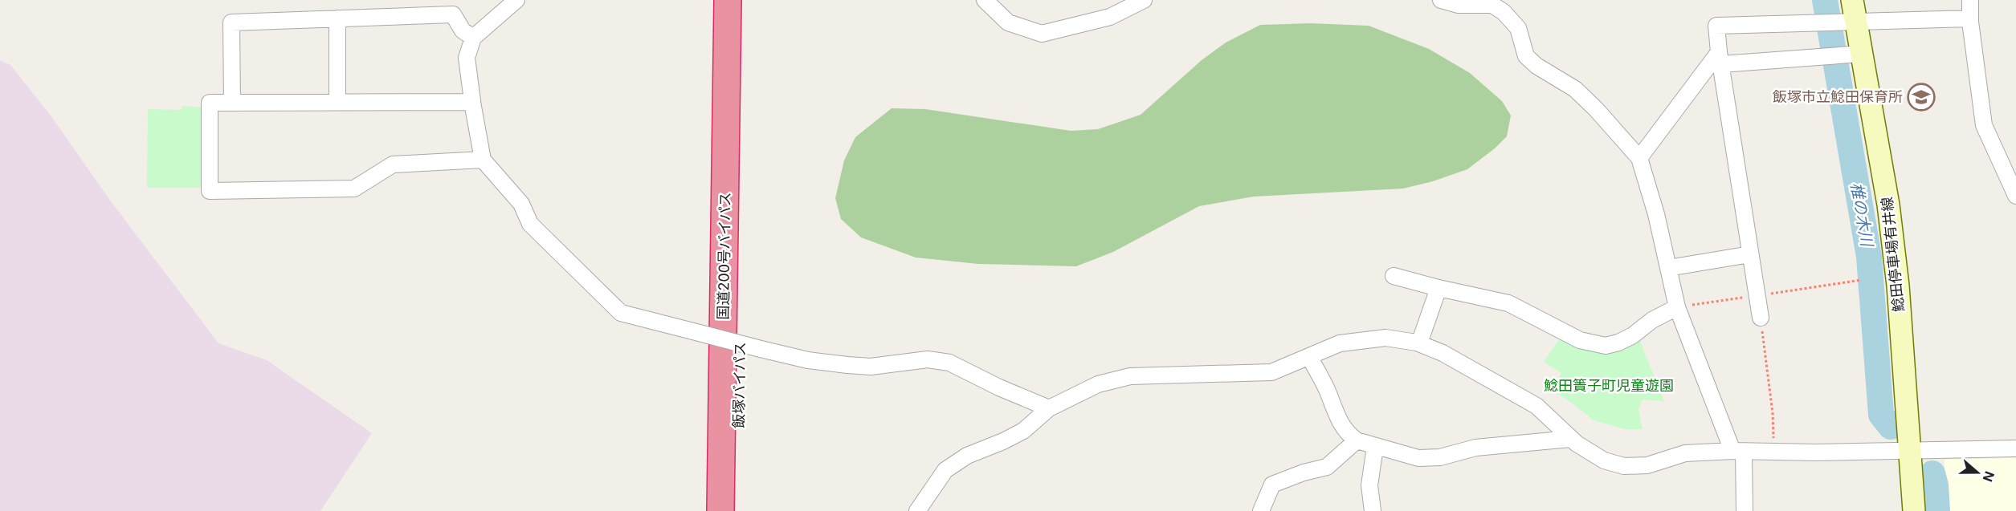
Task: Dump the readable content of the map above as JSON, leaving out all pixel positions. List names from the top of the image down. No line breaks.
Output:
{"streets":{"highway":["国道200号バイパス","飯塚バイパス"],"main road":["鯰田停車場有井線"]},"water":["椎の木川"],"parks":["鯰田簀子町児童遊園"],"places":{"school or university":["飯塚市立鯰田保育所"]},"north":"right"}
